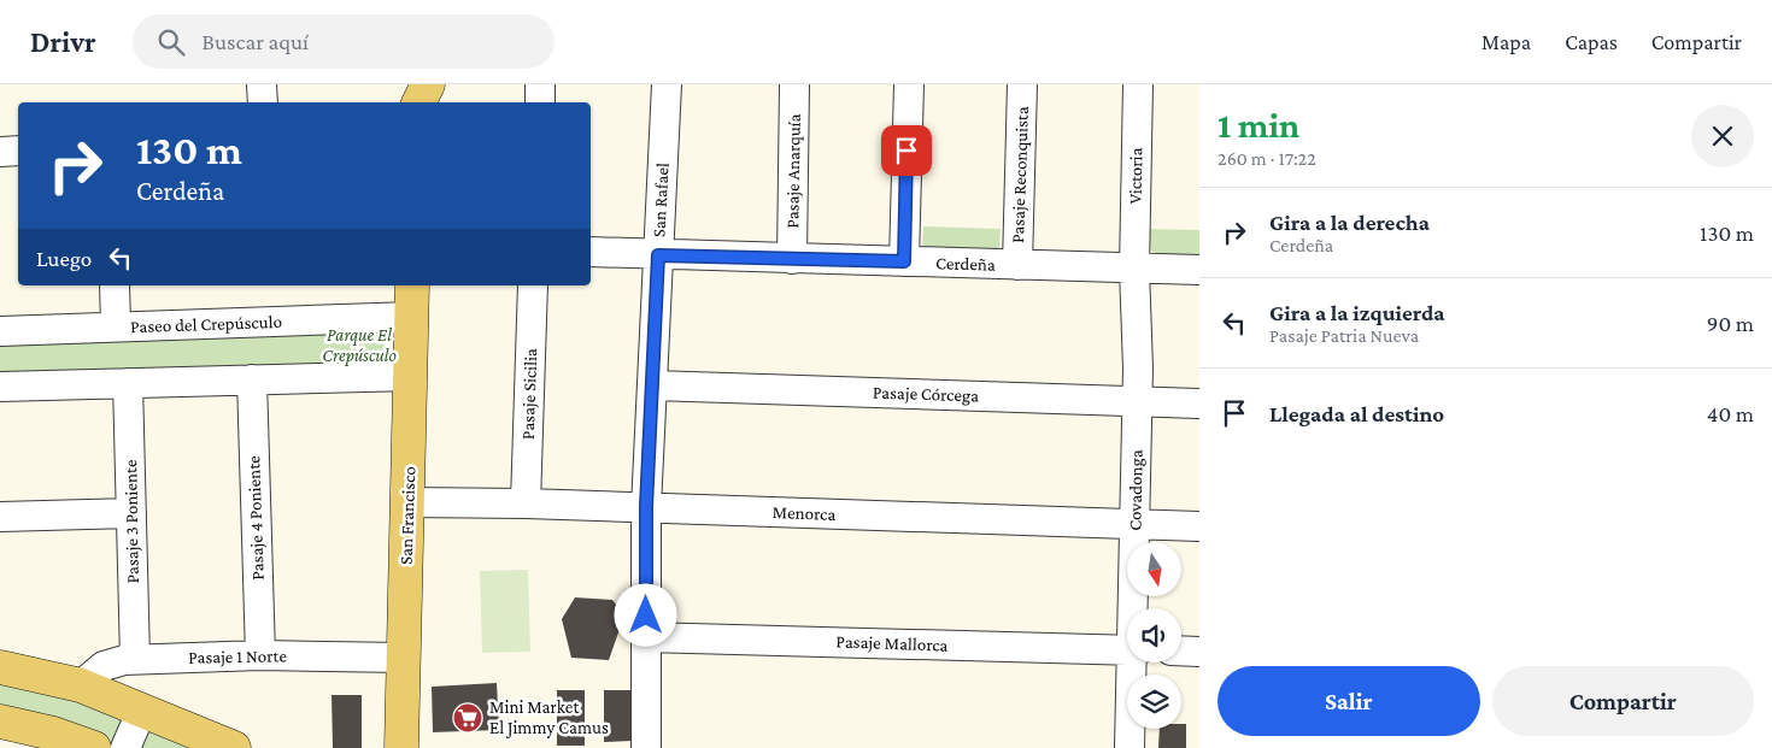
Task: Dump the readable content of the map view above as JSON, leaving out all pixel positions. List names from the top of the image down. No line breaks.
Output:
{"streets":{"main road":["San Francisco"],"street":["Pasaje Anarquía","Pasaje Reconquista","Victoria","San Rafael","Cerdeña","Paseo del Crepúsculo","Pasaje Sicilia","Pasaje Córcega","Covadonga","Menorca","Pasaje 4 Poniente","Pasaje 3 Poniente","Pasaje Mallorca","Pasaje 1 Norte"]},"crossings":[["Pasaje Anarquía","Cerdeña"],["Pasaje Reconquista","Cerdeña"],["Victoria","Cerdeña"],["Victoria","Covadonga"],["San Rafael","Cerdeña"],["San Rafael","Pasaje Córcega"],["San Rafael","Menorca"],["San Rafael","Pasaje Mallorca"],["Cerdeña","Covadonga"],["Paseo del Crepúsculo","San Francisco"],["Pasaje Sicilia","Menorca"],["Pasaje Córcega","Covadonga"],["Covadonga","Menorca"],["Menorca","San Francisco"],["San Francisco","Pasaje 1 Norte"],["Pasaje 4 Poniente","Pasaje 1 Norte"],["Pasaje 3 Poniente","Pasaje 1 Norte"]],"parks":["Parque El Crepúsculo"],"places":{"supermarket":["Mini Market El Jimmy Camus"]},"north":"bottom","page":{"header":"Drivr","search":"Buscar aquí","nav":["Mapa","Capas","Compartir"],"heading":["1 min","260 m · 17:22"],"turn":["130 m","Cerdeña"],"list":[{"name":"Gira a la derecha","note":"Cerdeña","value":"130 m"},{"name":"Gira a la izquierda","note":"Pasaje Patria Nueva","value":"90 m"},{"name":"Llegada al destino","value":"40 m"}],"then":"Luego","buttons":["Salir","Compartir"]}}
